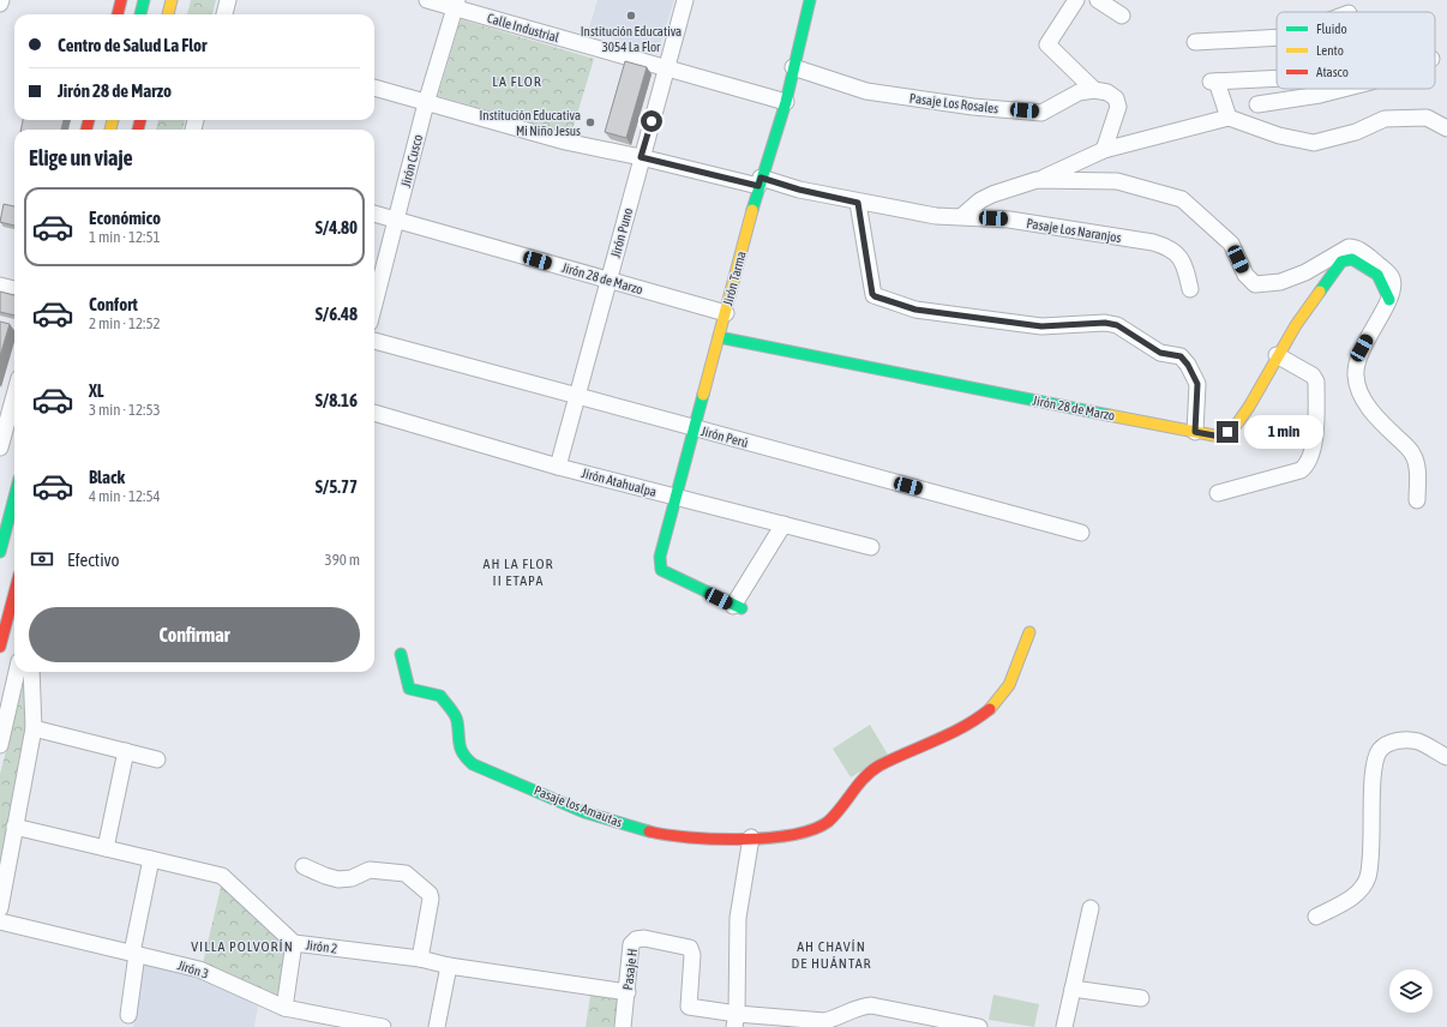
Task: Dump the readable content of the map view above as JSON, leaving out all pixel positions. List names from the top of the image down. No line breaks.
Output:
{"streets":{"main road":["Jirón 28 de Marzo","Jirón Tarma","Pasaje los Amautas"],"street":["Calle Industrial","Pasaje Los Rosales","Jirón Cusco","Pasaje Los Naranjos","Jirón Puno","Jirón Perú","Jirón Atahualpa","Jirón 2","Jirón 3","Pasaje H"]},"crossings":[["Calle Industrial","Jirón Cusco"],["Calle Industrial","Jirón Puno"],["Calle Industrial","Jirón Tarma"],["Pasaje Los Rosales","Jirón Tarma"],["Jirón Cusco","Pasaje Los Naranjos"],["Jirón Cusco","Jirón 28 de Marzo"],["Pasaje Los Naranjos","Jirón Puno"],["Pasaje Los Naranjos","Jirón Tarma"],["Jirón Puno","Jirón 28 de Marzo"],["Jirón Puno","Jirón Perú"],["Jirón Puno","Jirón Atahualpa"],["Jirón 28 de Marzo","Jirón Tarma"],["Jirón Tarma","Jirón Perú"],["Jirón Tarma","Jirón Atahualpa"],["Jirón 2","Pasaje H"]],"districts":["LA FLOR","AH LA FLOR II ETAPA","VILLA POLVORÍN","AH CHAVÍN DE HUÁNTAR"],"places":["Institución Educativa 3054 La Flor","Institución Educativa Mi Niño Jesus"],"legend":["Fluido","Lento","Atasco"],"page":{"banner":["Centro de Salud La Flor","Jirón 28 de Marzo"],"heading":"Elige un viaje","list":[{"name":"Económico","note":"1 min · 12:51","value":"S/4.80"},{"name":"Confort","note":"2 min · 12:52","value":"S/6.48"},{"name":"XL","note":"3 min · 12:53","value":"S/8.16"},{"name":"Black","note":"4 min · 12:54","value":"S/5.77"}],"bubble":"1 min","pay":["Efectivo","390 m"],"buttons":"Confirmar"}}
